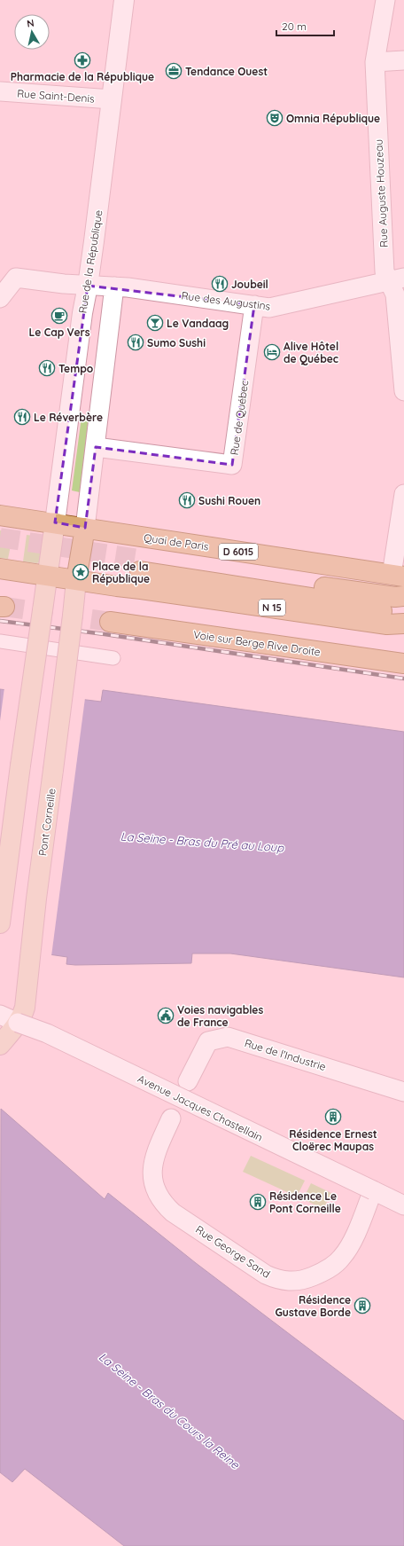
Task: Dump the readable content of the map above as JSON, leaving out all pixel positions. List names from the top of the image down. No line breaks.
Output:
{"streets":{"main road":["Quai de Paris","D 6015","N 15","Voie sur Berge Rive Droite","Pont Corneille"],"street":["Rue Saint-Denis","Rue Auguste Houzeau","Rue de la République","Rue des Augustins","Rue de Québec","Rue de l'Industrie","Avenue Jacques Chastellain","Rue George Sand"]},"crossings":[["Rue Saint-Denis","Rue de la République"],["Rue Auguste Houzeau","Rue des Augustins"],["Rue de la République","Rue des Augustins"],["Rue de la République","Quai de Paris"],["Rue de la République","D 6015"],["Rue des Augustins","Rue de Québec"],["Quai de Paris","D 6015"],["N 15","Pont Corneille"],["Pont Corneille","Avenue Jacques Chastellain"],["Avenue Jacques Chastellain","Rue George Sand"]],"water":["La Seine - Bras du Pré au Loup","La Seine - Bras du Cours la Reine"],"places":{"pharmacy":["Pharmacie de la République"],"office":["Tendance Ouest"],"theatre":["Omnia République"],"restaurant":["Joubeil","Sumo Sushi","Tempo","Le Réverbère","Sushi Rouen"],"cafe":["Le Cap Vers"],"bar":["Le Vandaag"],"hotel":["Alive Hôtel de Québec"],"place":["Place de la République"],"public building":["Voies navigables de France"],"building":["Résidence Ernest Cloërec Maupas","Résidence Le Pont Corneille","Résidence Gustave Borde"]},"scale_bar":"20 m","north":"top"}
